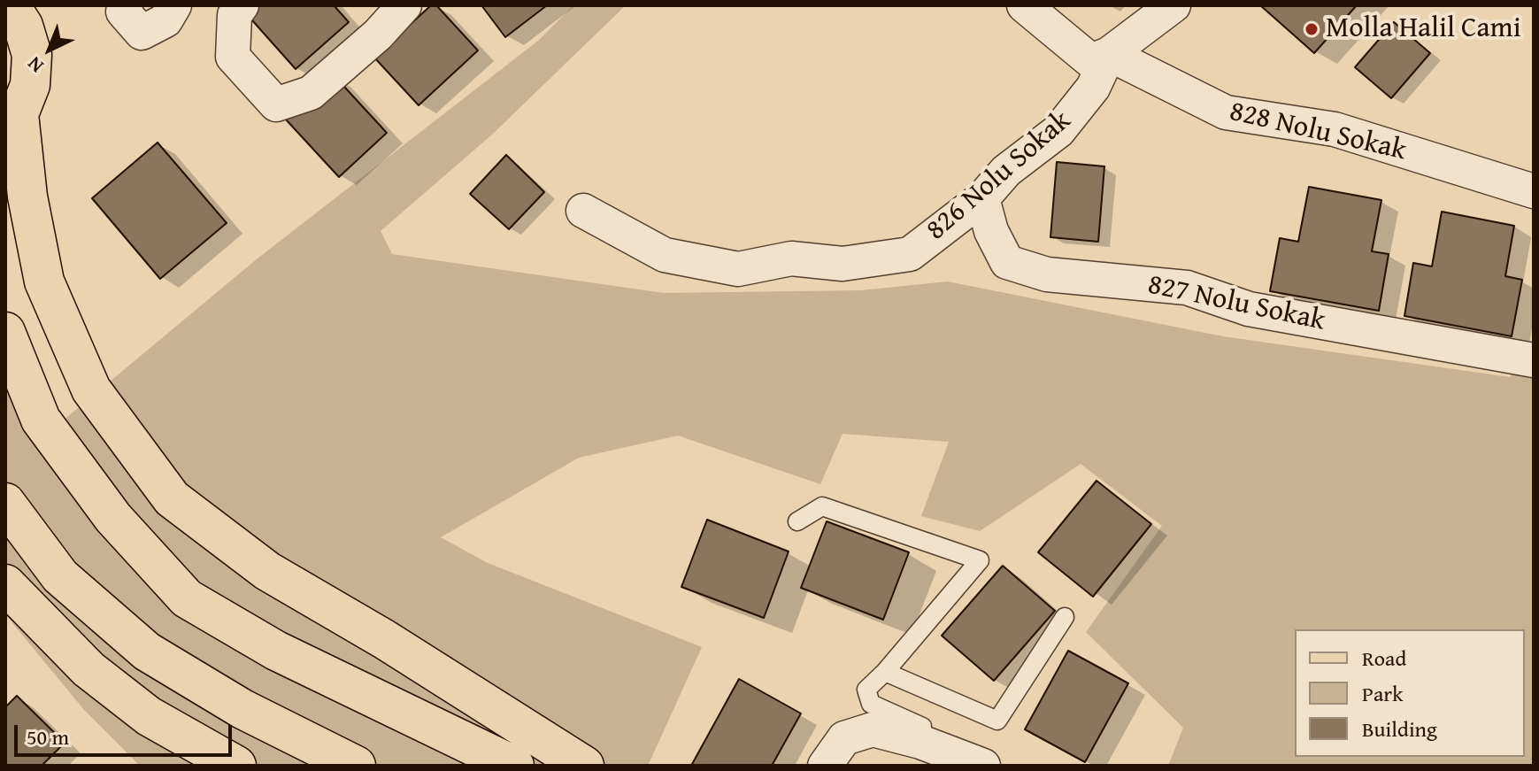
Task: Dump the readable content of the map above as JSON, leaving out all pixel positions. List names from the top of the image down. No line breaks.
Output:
{"streets":{"street":["828 Nolu Sokak","826 Nolu Sokak","827 Nolu Sokak"]},"crossings":[["828 Nolu Sokak","826 Nolu Sokak"],["826 Nolu Sokak","827 Nolu Sokak"]],"places":["Molla Halil Cami"],"legend":["Road","Park","Building"],"scale_bar":"50 m","north":"bottom left"}
